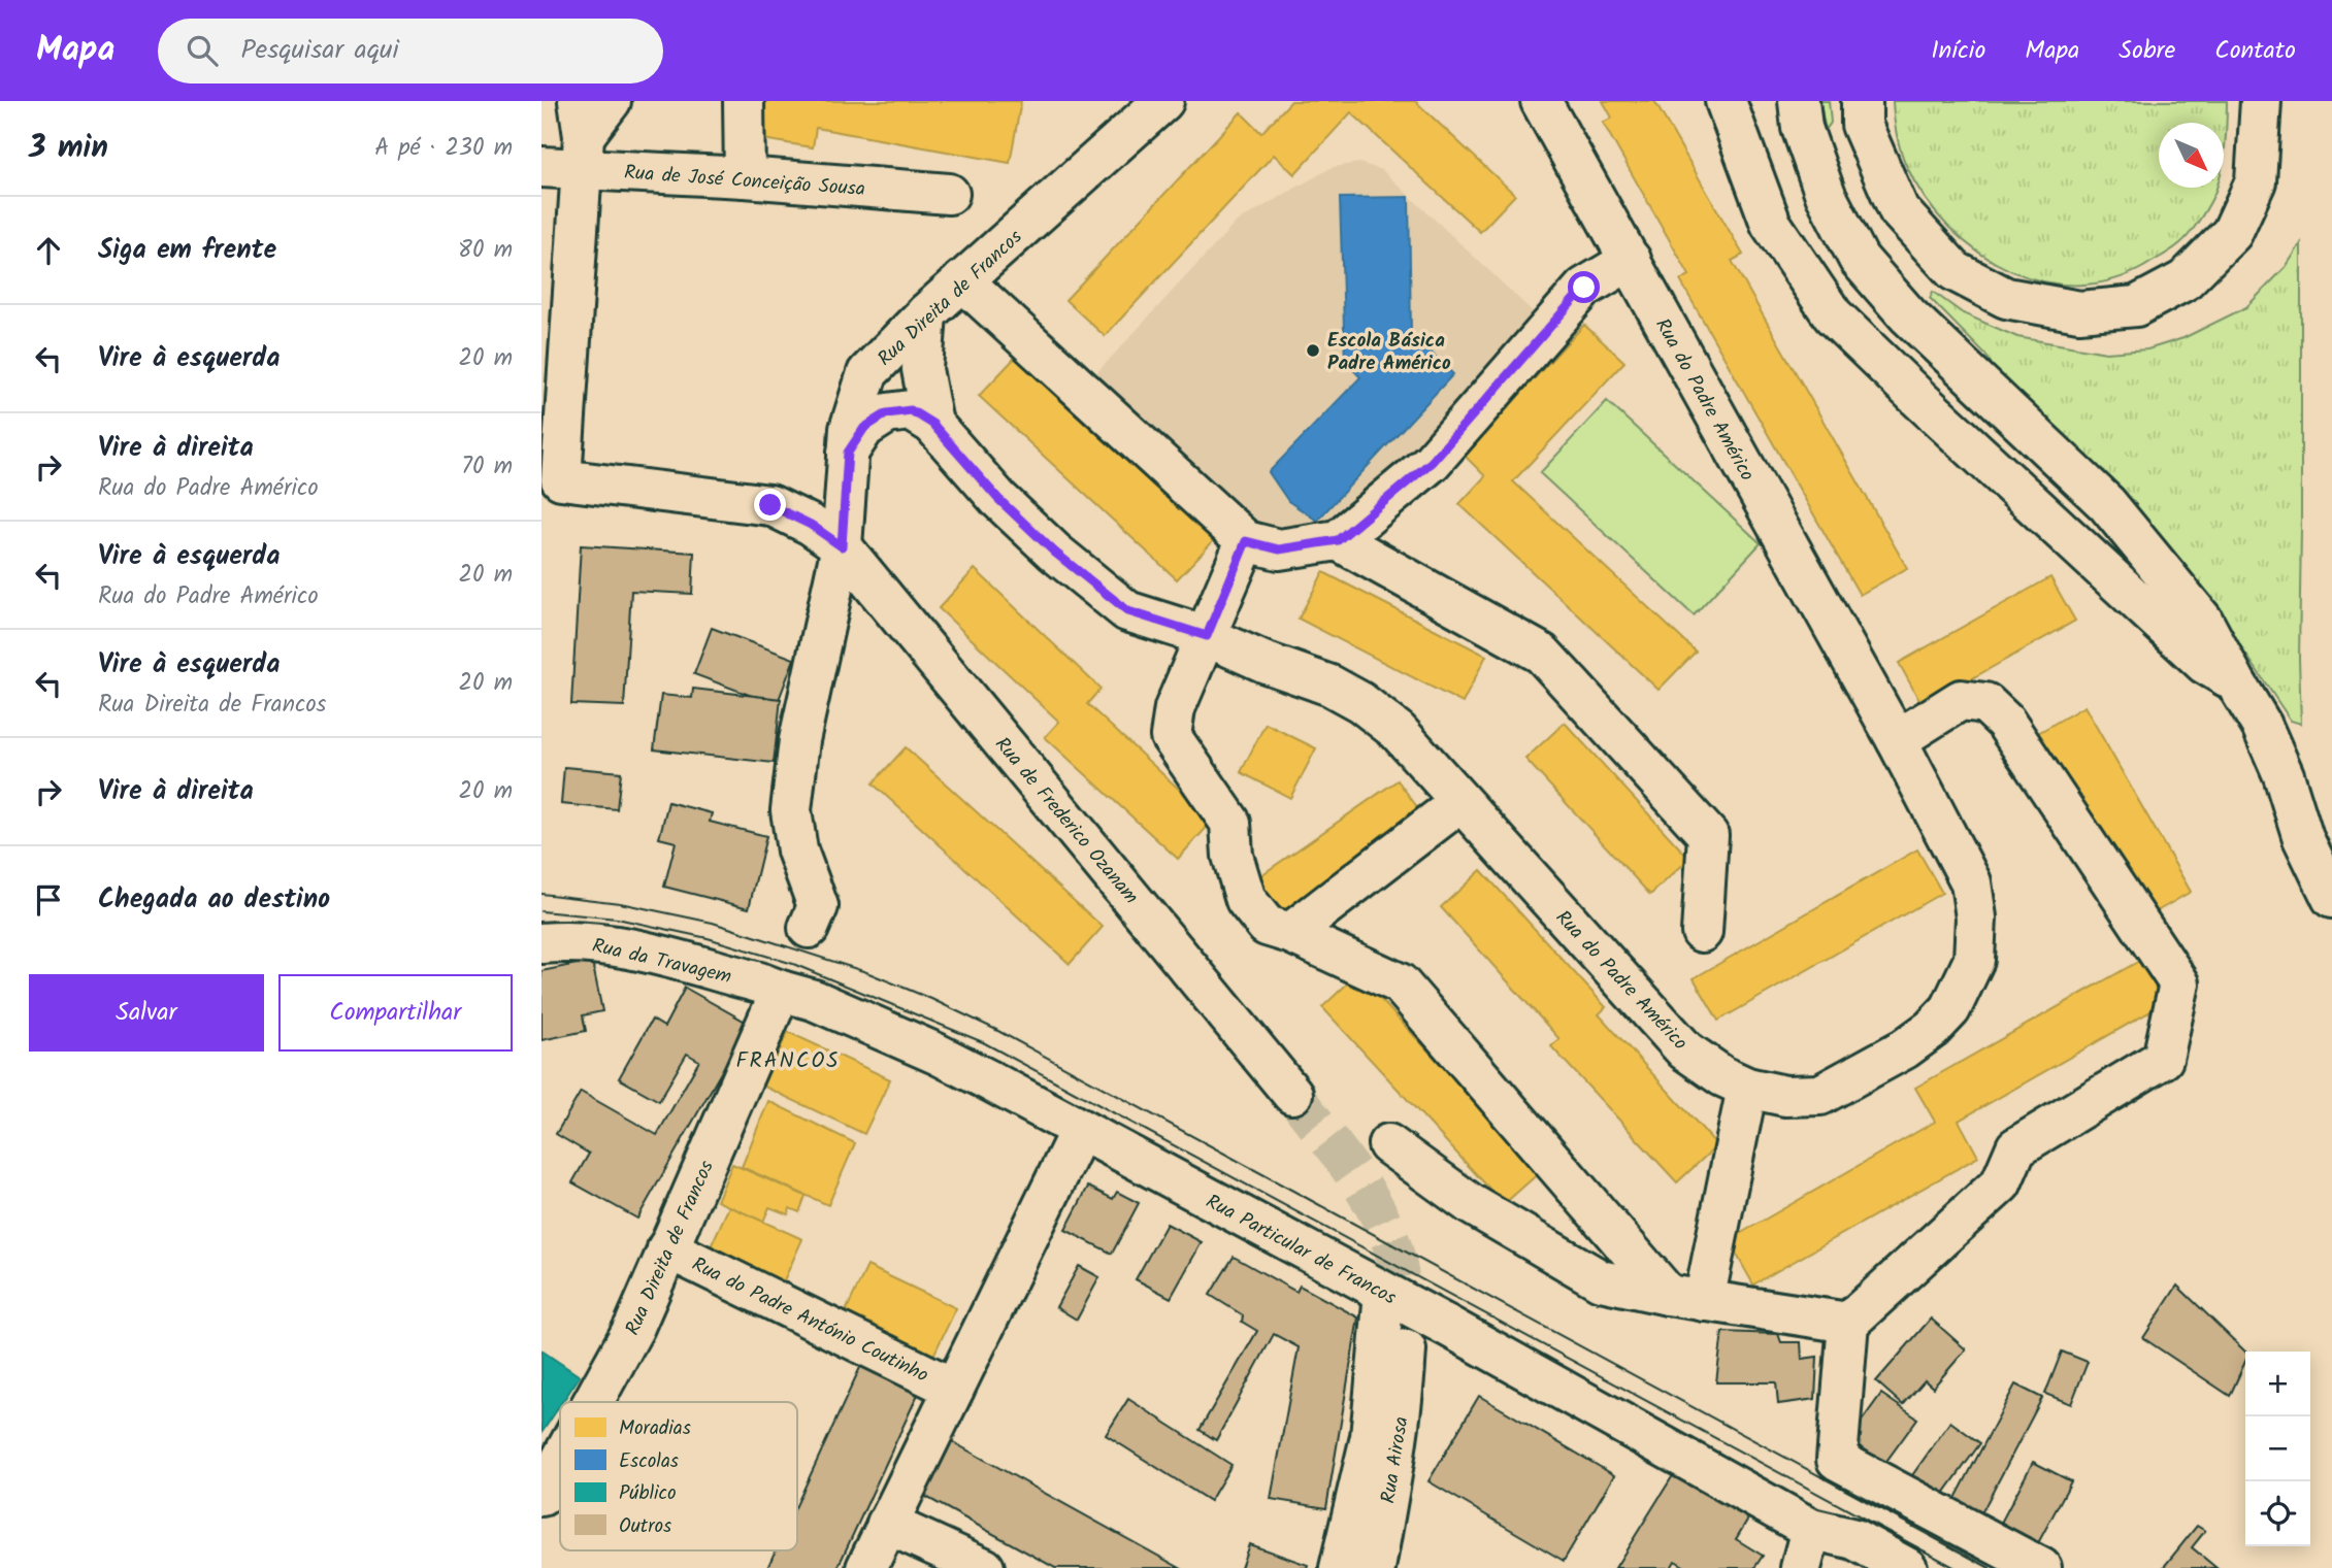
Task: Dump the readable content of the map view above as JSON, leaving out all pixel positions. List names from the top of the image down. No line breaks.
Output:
{"streets":{"main road":["Rua de José Conceição Sousa","Rua Direita de Francos","Rua do Padre Américo","Rua de Frederico Ozanam","Rua da Travagem","Rua Particular de Francos","Rua do Padre António Coutinho","Rua Airosa"]},"crossings":[["Rua de José Conceição Sousa","Rua de Frederico Ozanam"],["Rua Direita de Francos","Rua do Padre Américo"],["Rua Direita de Francos","Rua de Frederico Ozanam"],["Rua Direita de Francos","Rua da Travagem"],["Rua Direita de Francos","Rua Particular de Francos"],["Rua Direita de Francos","Rua do Padre António Coutinho"],["Rua da Travagem","Rua Particular de Francos"],["Rua Particular de Francos","Rua do Padre António Coutinho"]],"districts":["FRANCOS"],"places":["Escola Básica Padre Américo"],"legend":["Moradias","Escolas","Público","Outros"],"north":"bottom right","page":{"header":"Mapa","search":"Pesquisar aqui","nav":["Início","Mapa","Sobre","Contato"],"heading":["3 min","A pé · 230 m"],"list":[["Siga em frente","80 m"],["Vire à esquerda","20 m"],["Vire à direita","Rua do Padre Américo","70 m"],["Vire à esquerda","Rua do Padre Américo","20 m"],["Vire à esquerda","Rua Direita de Francos","20 m"],["Vire à direita","20 m"],"Chegada ao destino"],"buttons":["Salvar","Compartilhar"],"map_buttons":["+","−"]}}
